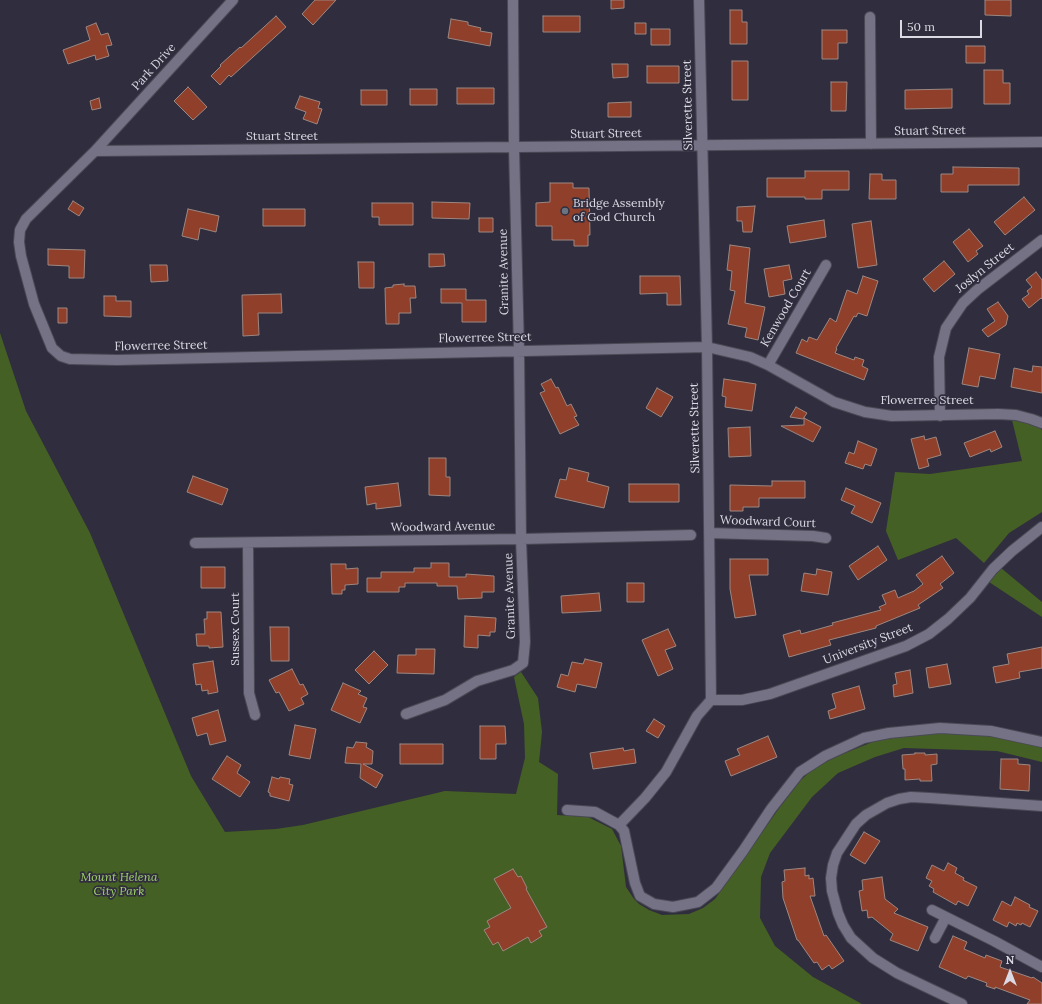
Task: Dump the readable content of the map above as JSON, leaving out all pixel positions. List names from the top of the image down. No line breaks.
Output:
{"streets":{"street":["Park Drive","Silverette Street","Stuart Street","Joslyn Street","Granite Avenue","Kenwood Court","Flowerree Street","Woodward Court","Woodward Avenue","Sussex Court","University Street"]},"crossings":[["Park Drive","Stuart Street"],["Park Drive","Flowerree Street"],["Silverette Street","Stuart Street"],["Silverette Street","Flowerree Street"],["Silverette Street","Woodward Court"],["Silverette Street","University Street"],["Stuart Street","Granite Avenue"],["Joslyn Street","Flowerree Street"],["Granite Avenue","Flowerree Street"],["Granite Avenue","Woodward Avenue"],["Kenwood Court","Flowerree Street"],["Woodward Avenue","Sussex Court"]],"parks":["Mount Helena City Park"],"places":["Bridge Assembly of God Church"],"scale_bar":"50 m","north":"top"}
